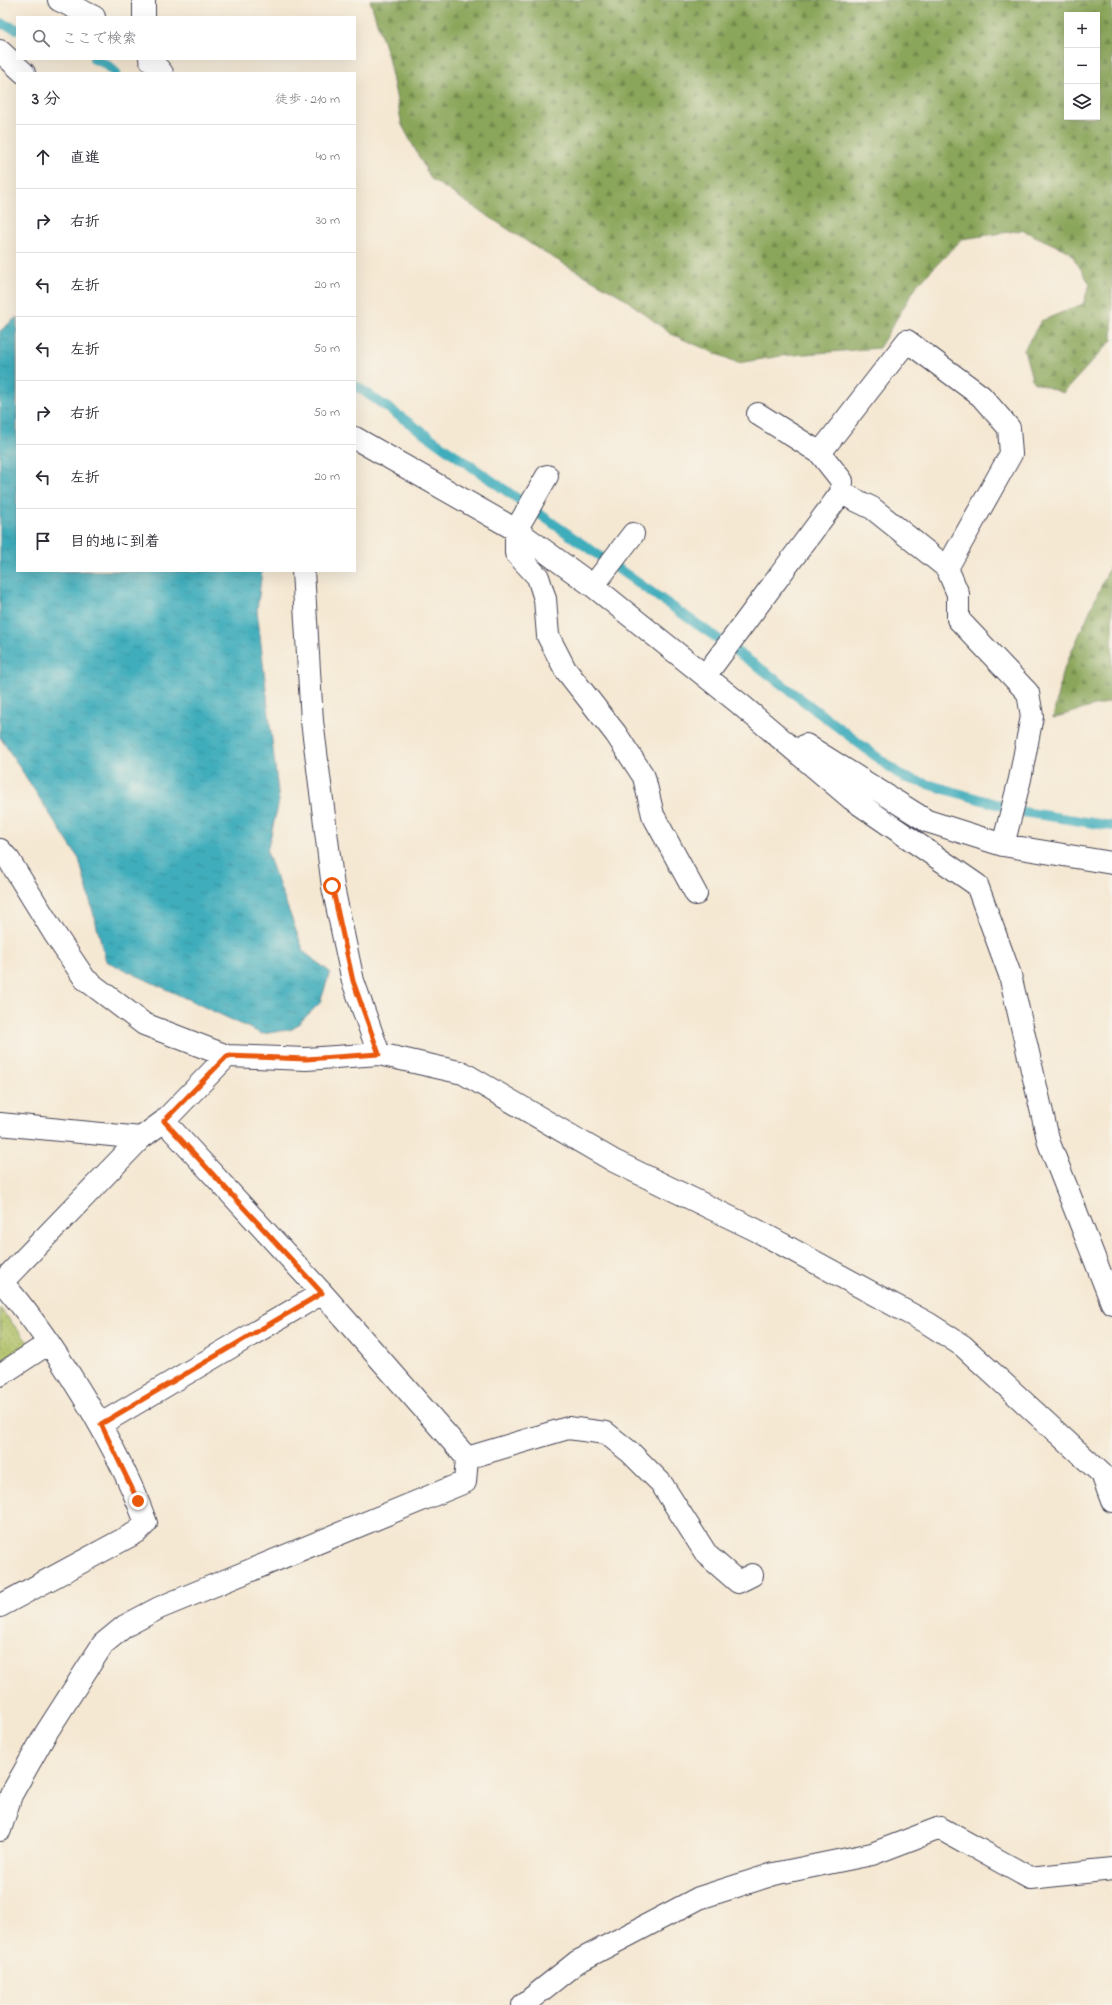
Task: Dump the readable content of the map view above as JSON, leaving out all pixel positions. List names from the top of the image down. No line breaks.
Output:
{"page":{"map_buttons":["+","−"],"search":"ここで検索","heading":["3 分","徒歩 · 210 m"],"list":[["直進","40 m"],["右折","30 m"],["左折","20 m"],["左折","50 m"],["右折","50 m"],["左折","20 m"],"目的地に到着"]}}
